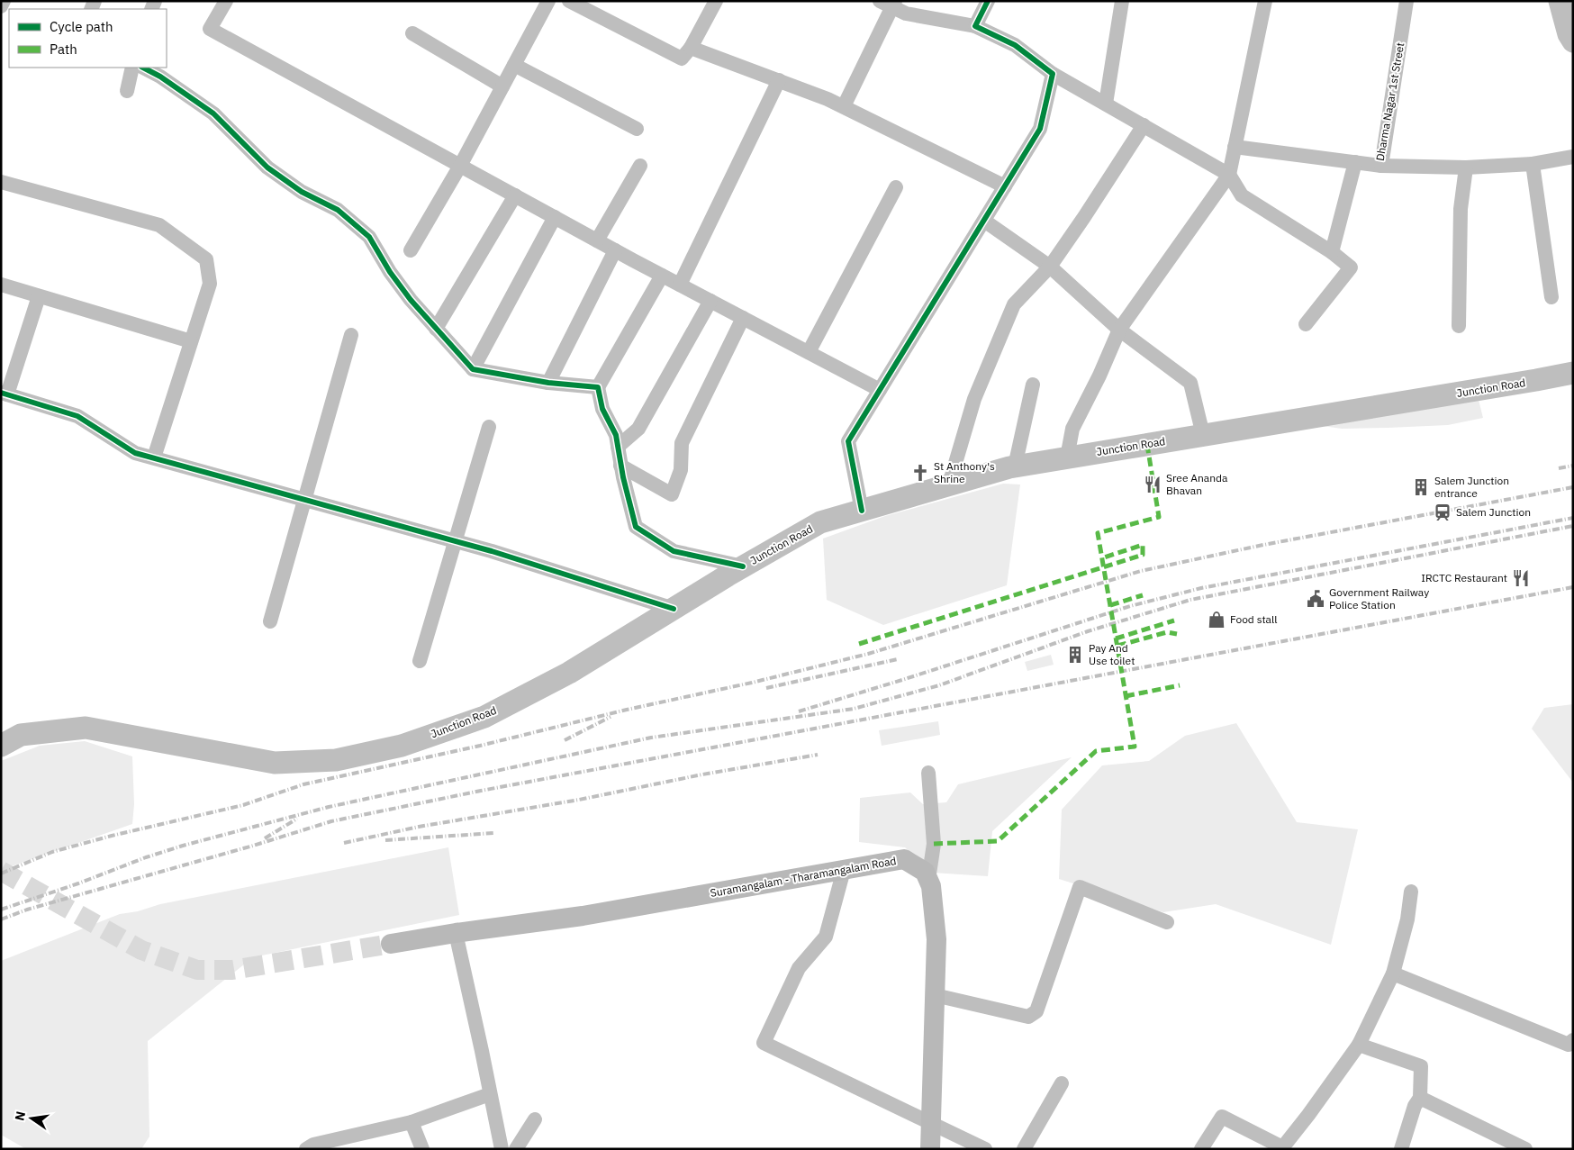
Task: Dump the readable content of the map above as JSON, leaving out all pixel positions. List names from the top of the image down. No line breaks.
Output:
{"streets":{"main road":["Junction Road","Suramangalam - Tharamangalam Road"],"street":["Dharma Nagar 1st Street"]},"places":{"church":["St Anthony's Shrine"],"restaurant":["Sree Ananda Bhavan","IRCTC Restaurant"],"building":["Salem Junction entrance","Pay And Use toilet"],"station":["Salem Junction"],"public building":["Government Railway Police Station"],"shop":["Food stall"]},"legend":["Cycle path","Path"],"north":"left"}
